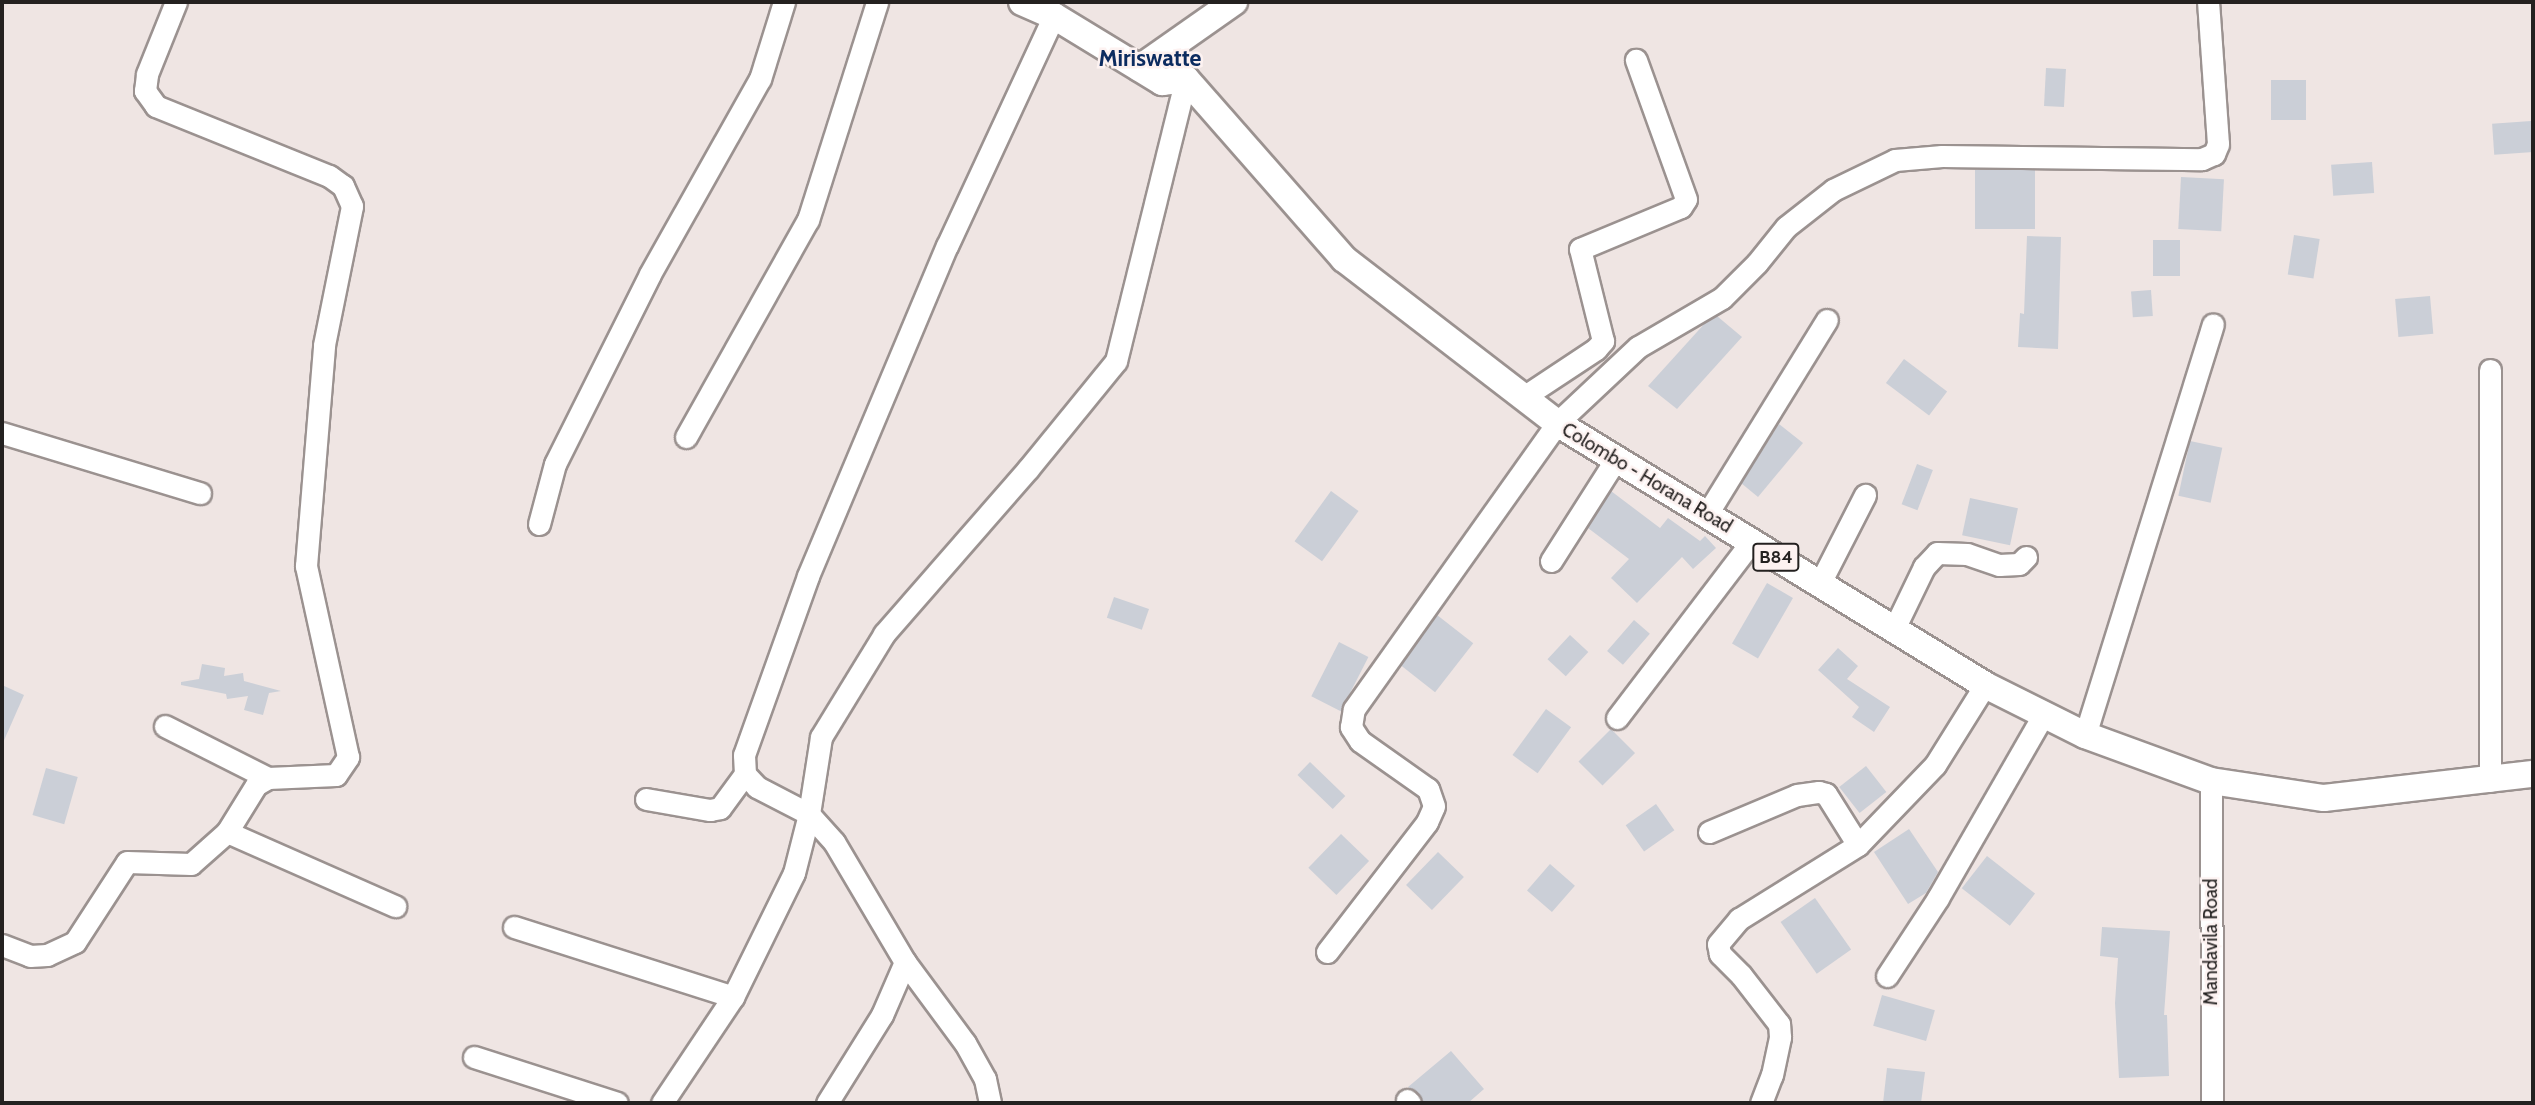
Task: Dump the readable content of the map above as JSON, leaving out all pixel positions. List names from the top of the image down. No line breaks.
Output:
{"streets":{"main road":["Colombo - Horana Road","B84"],"street":["Mandavila Road"]},"crossings":[["Colombo - Horana Road","Mandavila Road"]],"districts":["Miriswatte"]}
